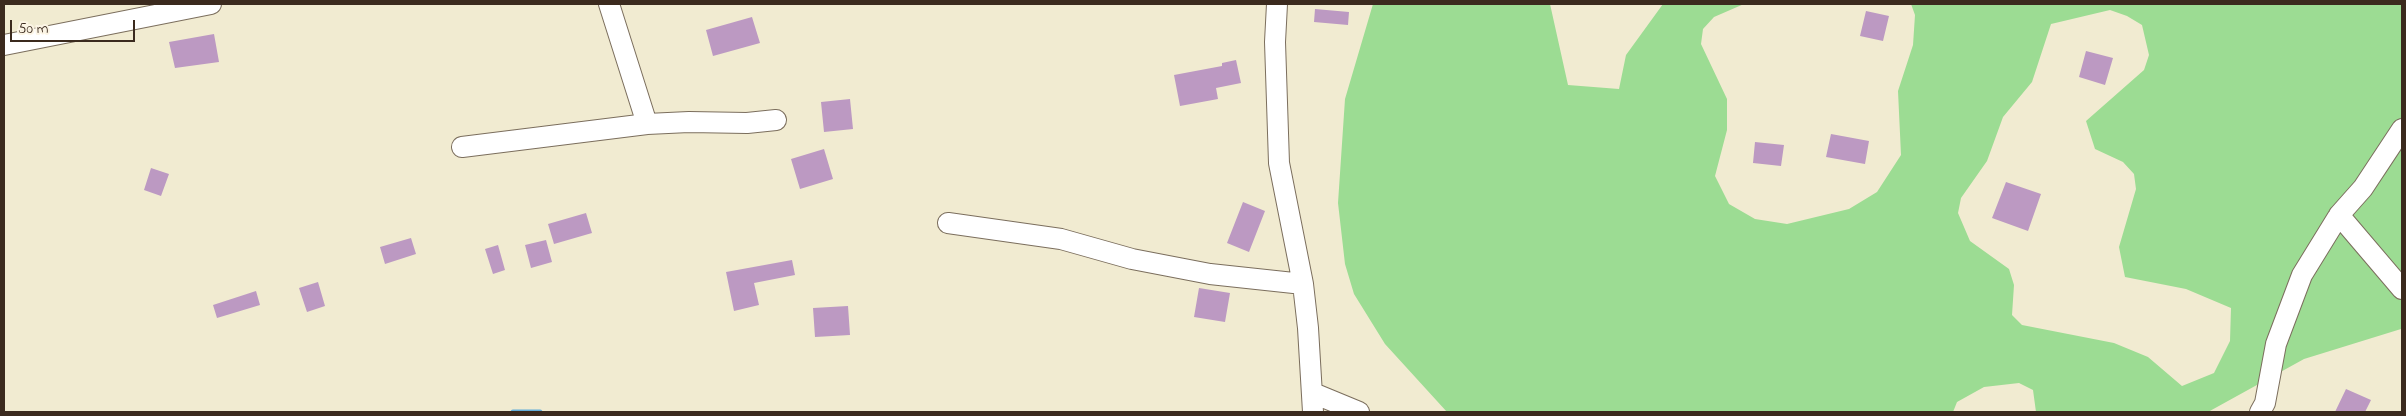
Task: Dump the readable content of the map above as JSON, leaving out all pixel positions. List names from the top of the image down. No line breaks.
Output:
{"scale_bar":"50 m"}
